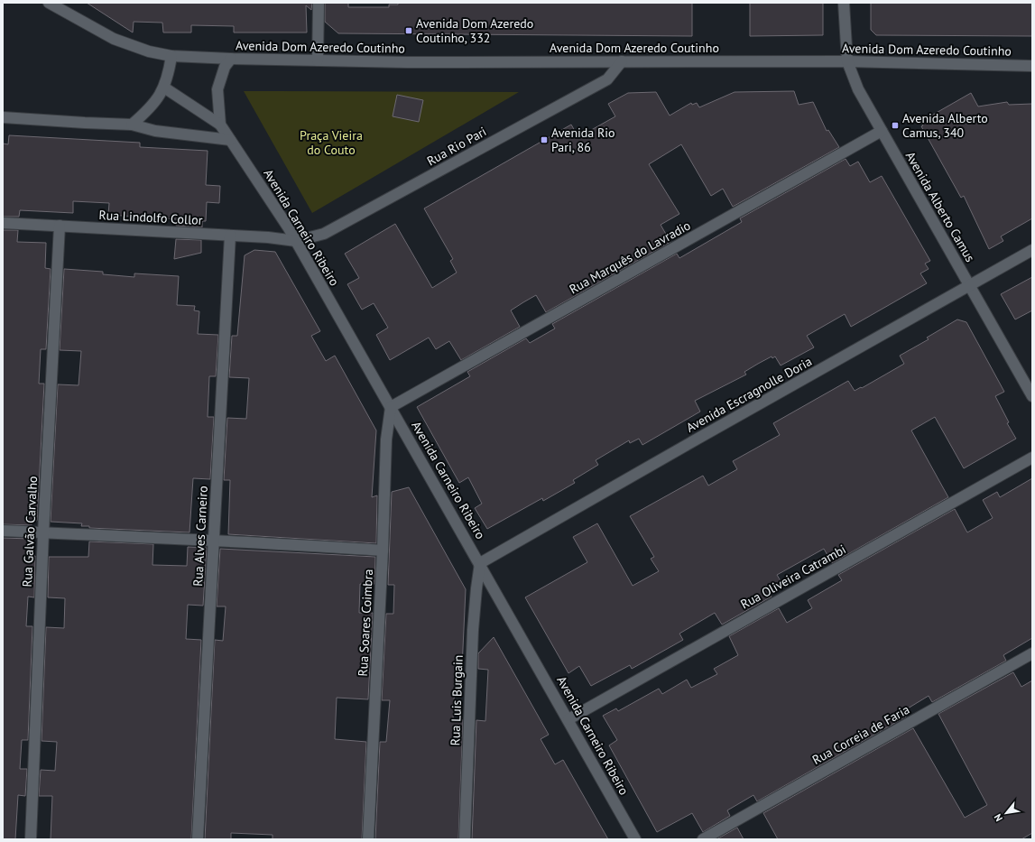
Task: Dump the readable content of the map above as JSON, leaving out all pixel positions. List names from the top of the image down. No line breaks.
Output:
{"streets":{"street":["Avenida Dom Azeredo Coutinho","Rua Rio Pari","Avenida Alberto Camus","Rua Lindolfo Collor","Avenida Carneiro Ribeiro","Rua Marquês do Lavradio","Avenida Escragnolle Doria","Rua Galvão Carvalho","Rua Alves Carneiro","Rua Oliveira Catrambi","Rua Soares Coimbra","Rua Luis Burgain","Rua Correia de Faria"]},"crossings":[["Avenida Dom Azeredo Coutinho","Rua Rio Pari"],["Avenida Dom Azeredo Coutinho","Avenida Alberto Camus"],["Rua Rio Pari","Rua Lindolfo Collor"],["Rua Rio Pari","Avenida Carneiro Ribeiro"],["Avenida Alberto Camus","Rua Marquês do Lavradio"],["Avenida Alberto Camus","Avenida Escragnolle Doria"],["Rua Lindolfo Collor","Avenida Carneiro Ribeiro"],["Rua Lindolfo Collor","Rua Galvão Carvalho"],["Rua Lindolfo Collor","Rua Alves Carneiro"],["Avenida Carneiro Ribeiro","Rua Marquês do Lavradio"],["Avenida Carneiro Ribeiro","Avenida Escragnolle Doria"],["Avenida Carneiro Ribeiro","Rua Oliveira Catrambi"],["Avenida Carneiro Ribeiro","Rua Soares Coimbra"],["Avenida Carneiro Ribeiro","Rua Luis Burgain"],["Rua Marquês do Lavradio","Rua Soares Coimbra"],["Avenida Escragnolle Doria","Rua Luis Burgain"]],"parks":["Praça Vieira do Couto"],"places":{"transit":["Avenida Dom Azeredo Coutinho, 332","Avenida Alberto Camus, 340","Avenida Rio Pari, 86"]},"north":"bottom left"}
